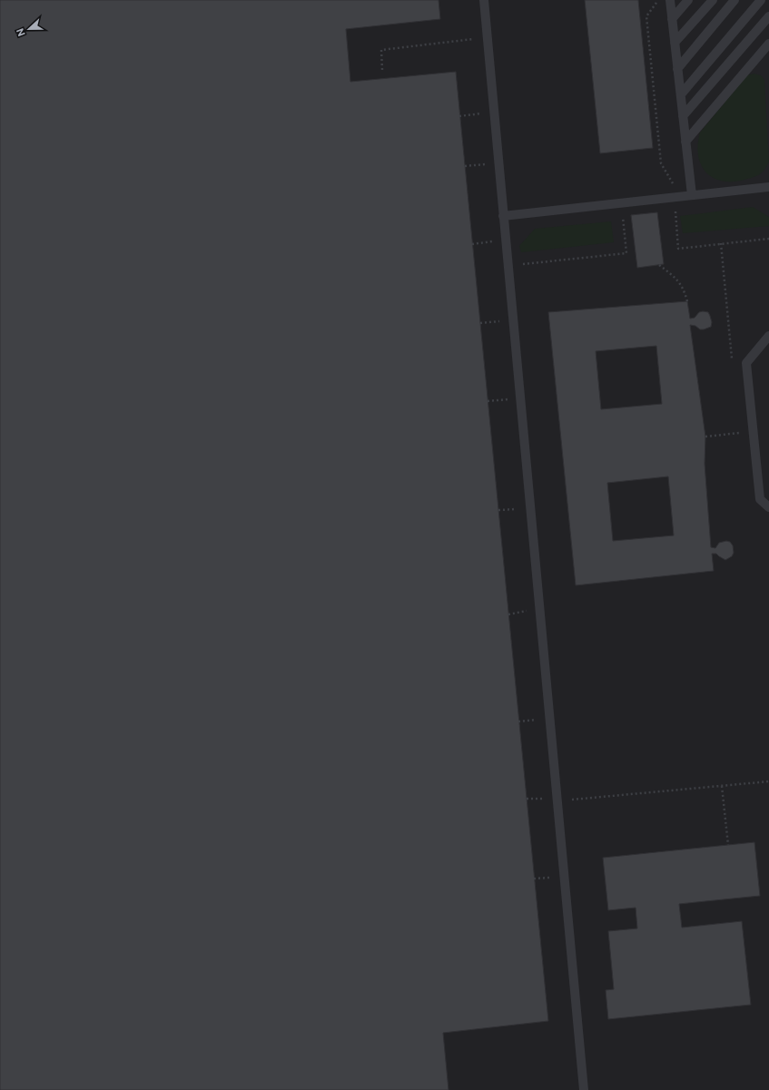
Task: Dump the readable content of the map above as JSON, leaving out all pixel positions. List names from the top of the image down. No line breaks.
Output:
{"north":"left"}
